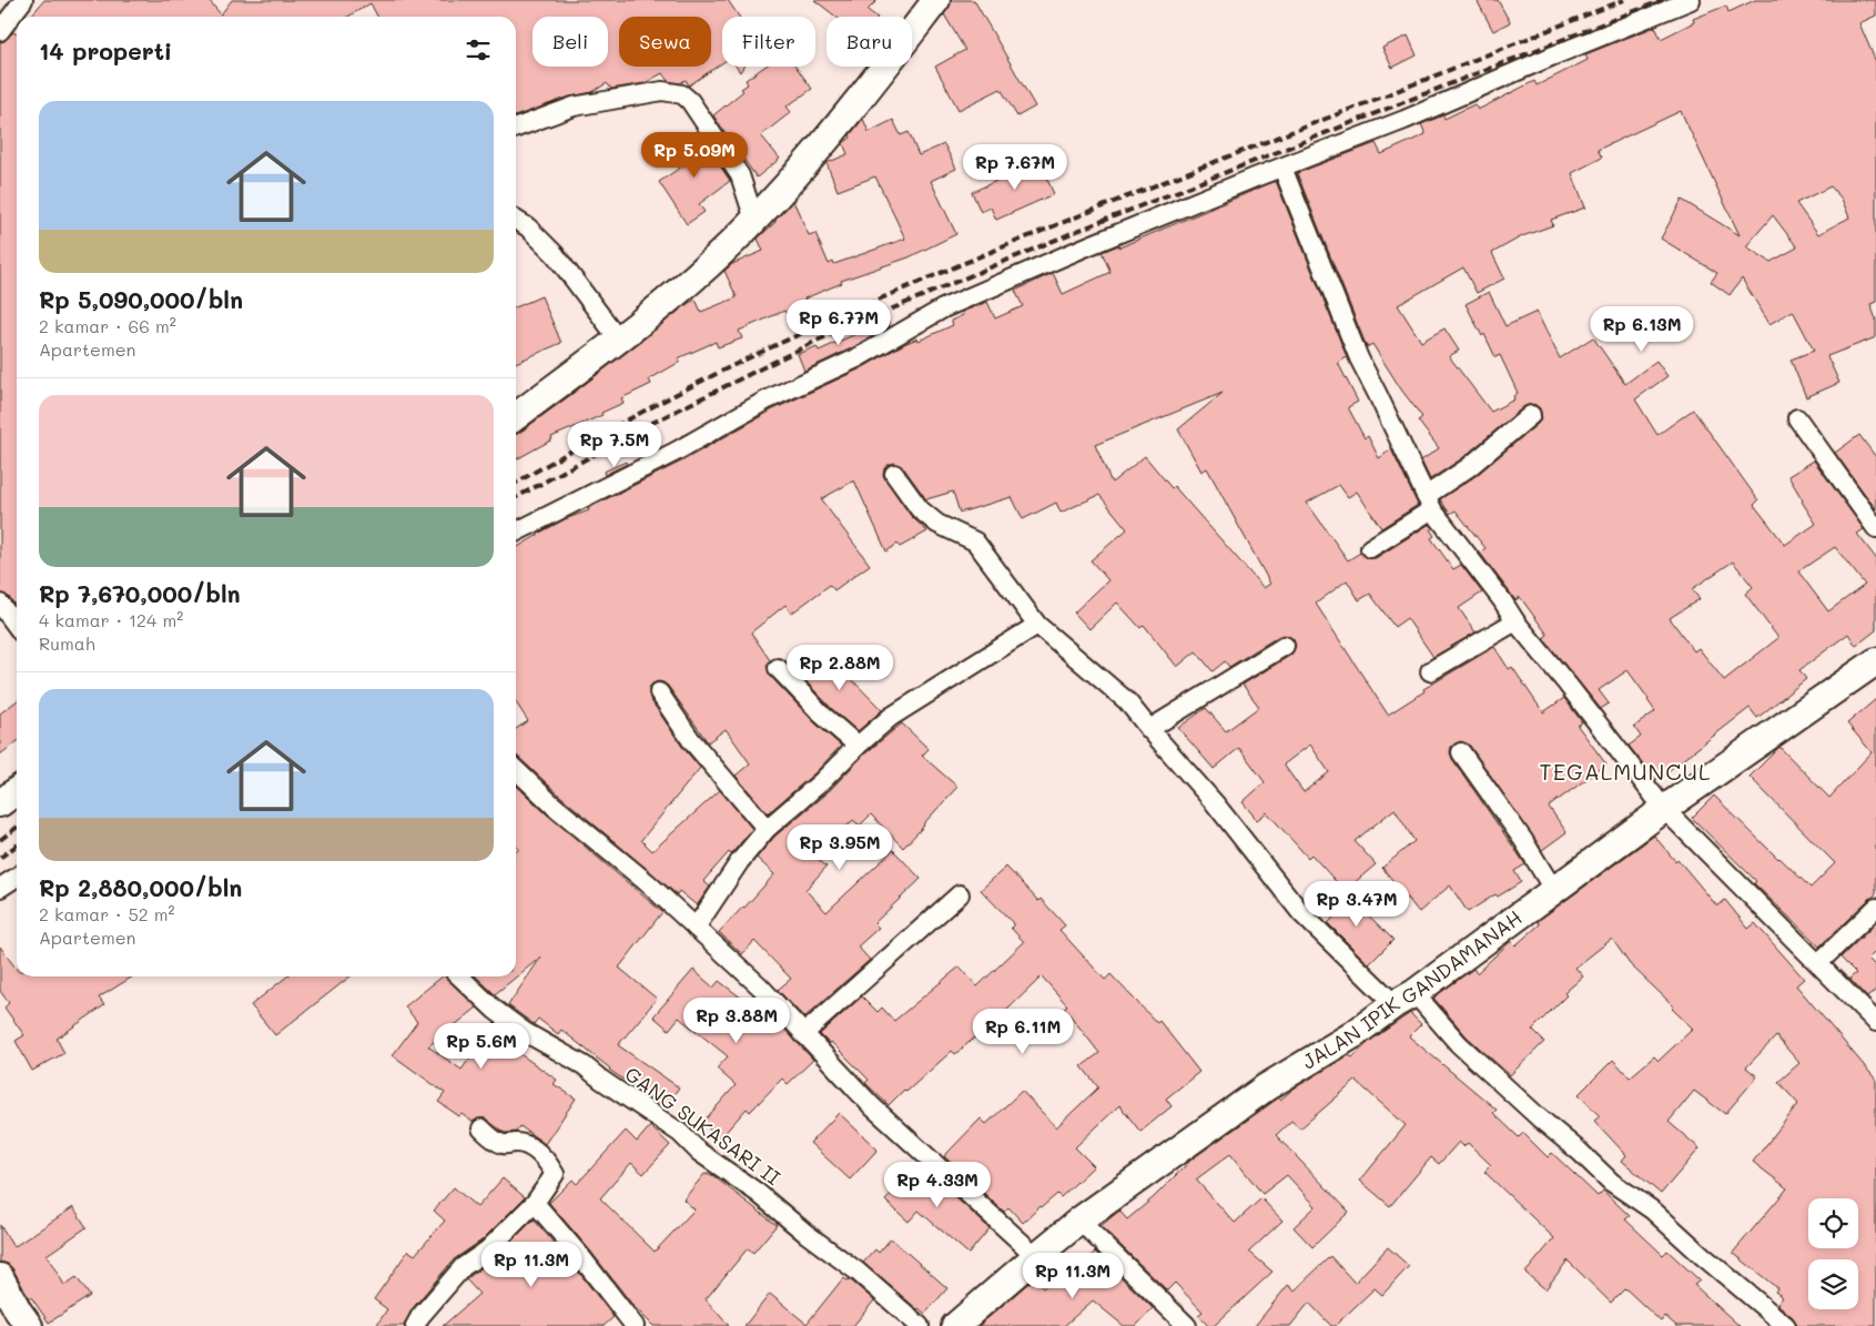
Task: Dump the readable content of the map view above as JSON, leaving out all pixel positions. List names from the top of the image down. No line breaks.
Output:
{"streets":{"street":["JALAN IPIK GANDAMANAH","GANG SUKASARI II"]},"districts":["TEGALMUNCUL"],"page":{"chip":["Beli","Sewa","Filter","Baru"],"heading":"14 properti","list":[{"name":"Rp 5,090,000/bln","note":"2 kamar · 66 m² · Apartemen"},{"name":"Rp 7,670,000/bln","note":"4 kamar · 124 m² · Rumah"},{"name":"Rp 2,880,000/bln","note":"2 kamar · 52 m² · Apartemen"}],"price":["Rp 5.09M","Rp 7.67M","Rp 6.77M","Rp 6.13M","Rp 7.5M","Rp 2.88M","Rp 3.95M","Rp 3.47M","Rp 3.88M","Rp 6.11M","Rp 5.6M","Rp 4.33M","Rp 11.3M","Rp 11.3M"]}}
